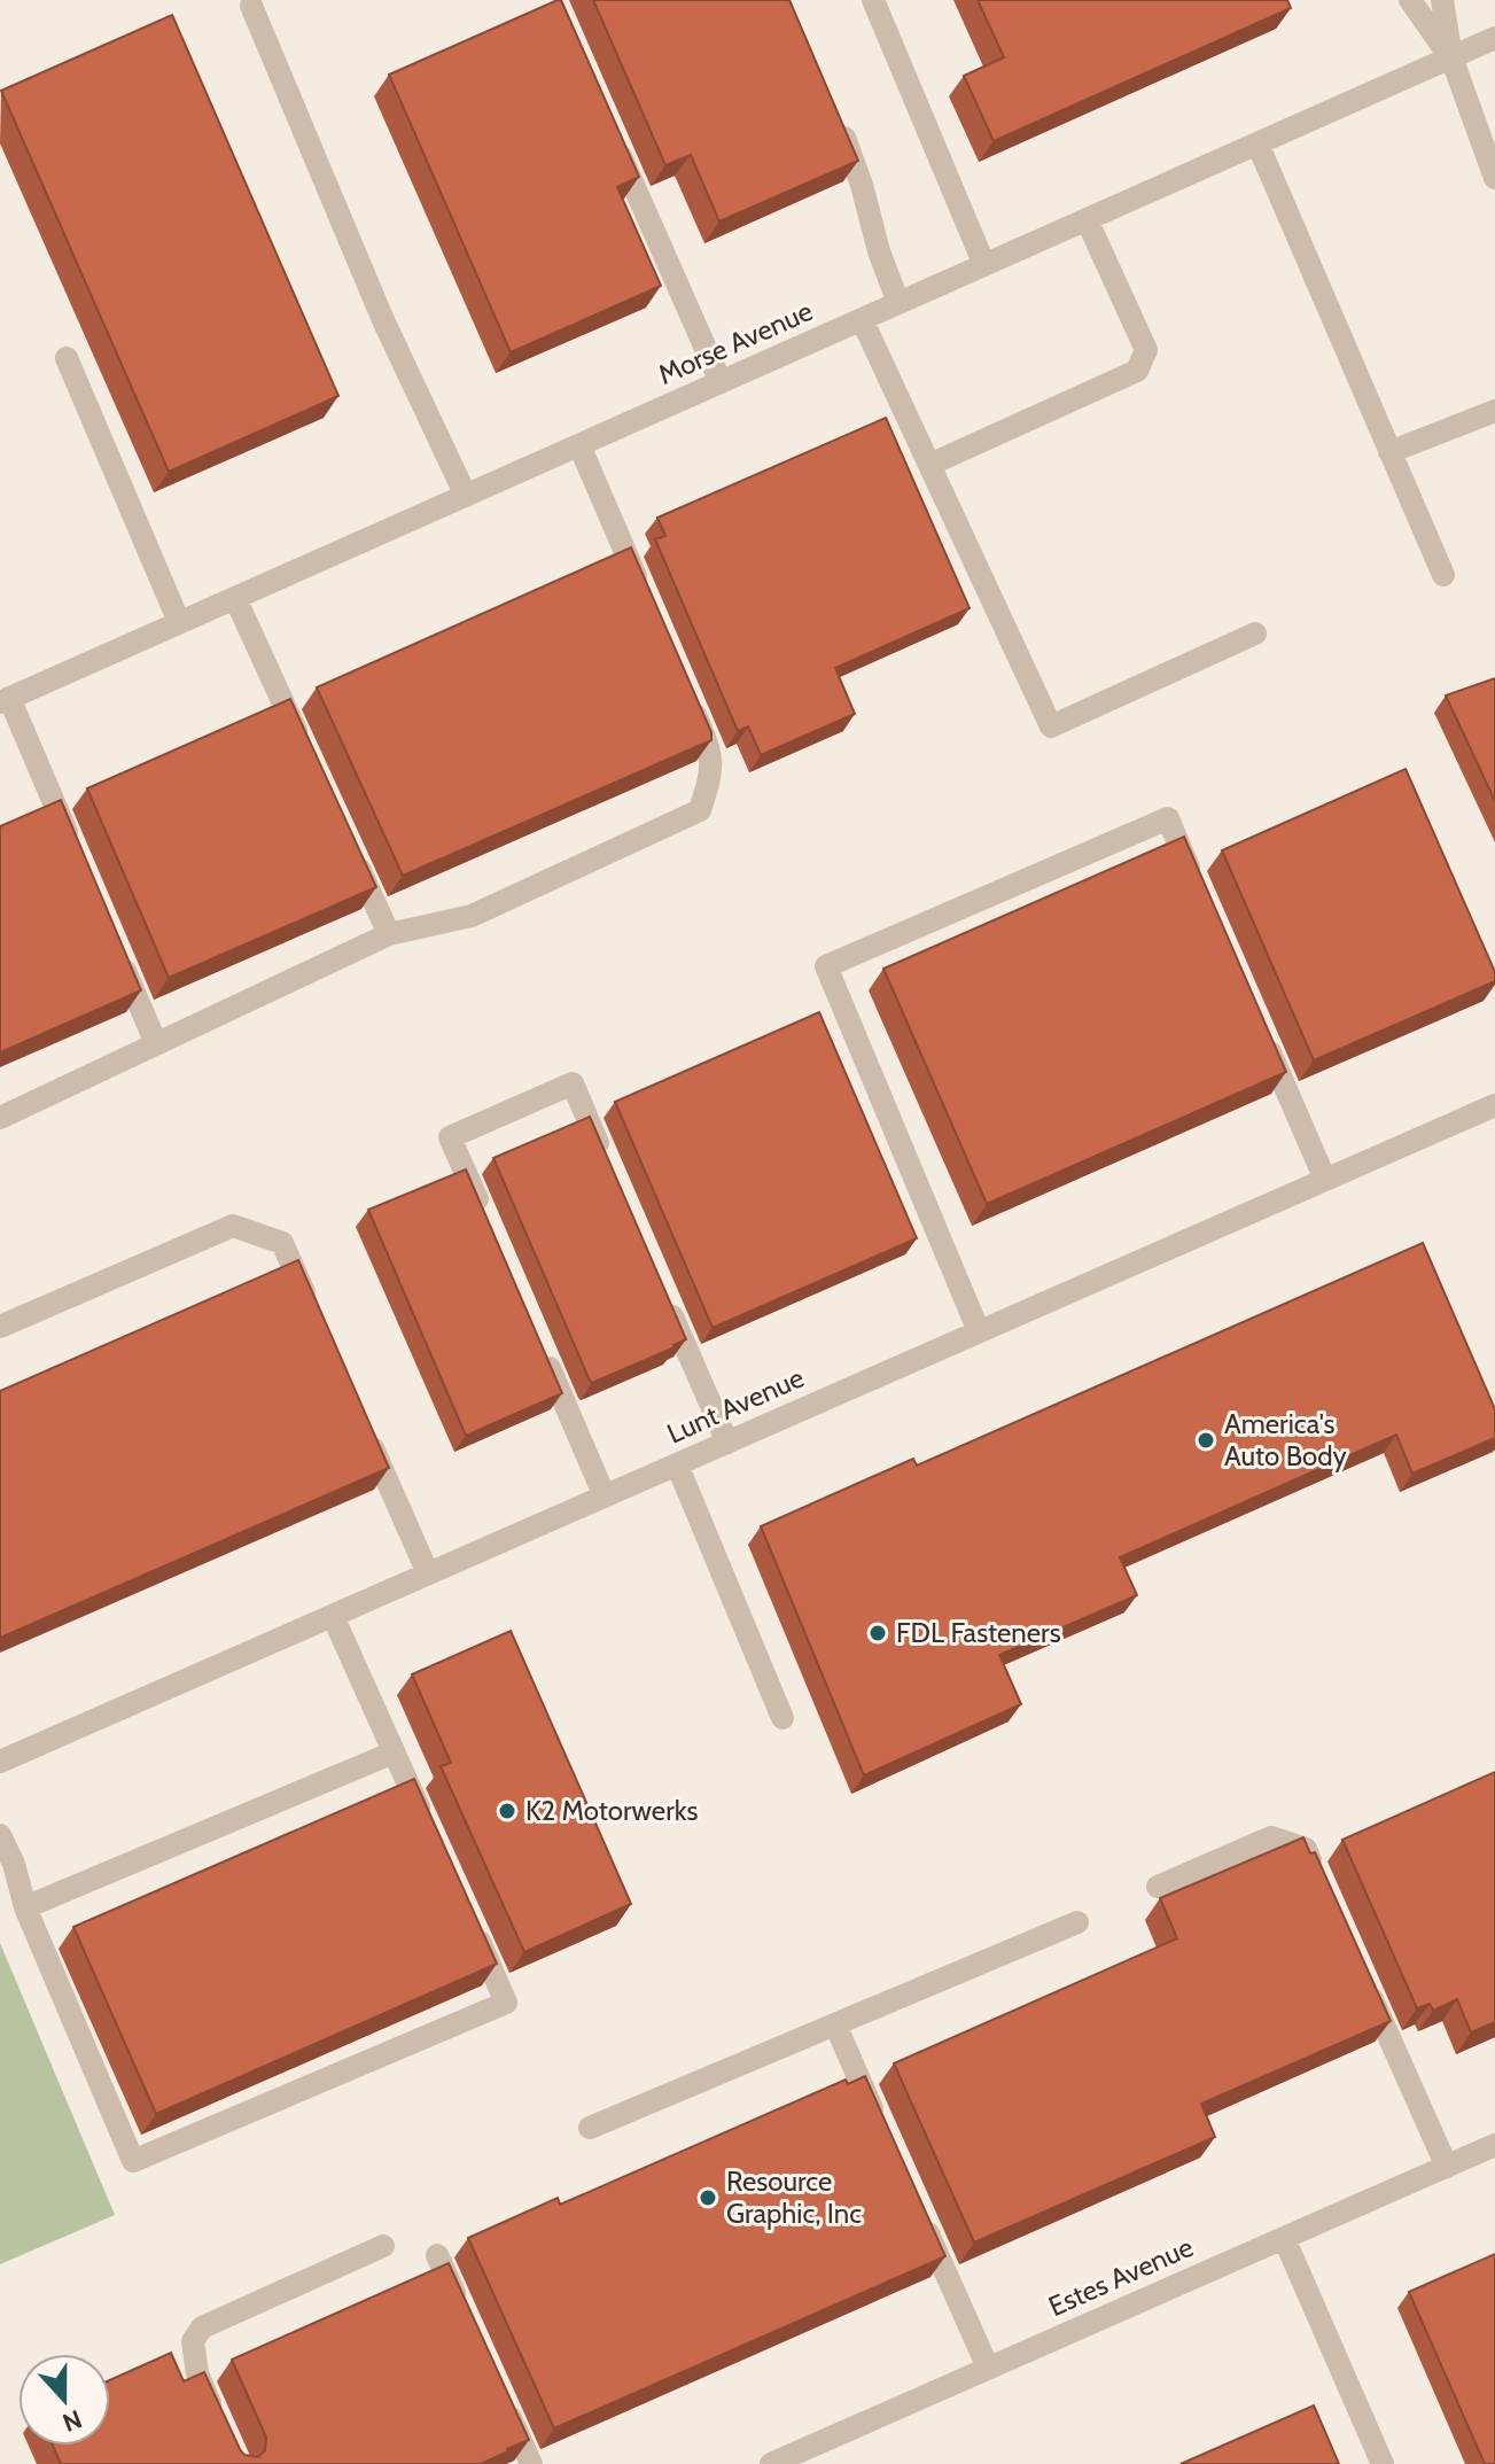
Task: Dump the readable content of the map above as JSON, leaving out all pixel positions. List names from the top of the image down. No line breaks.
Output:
{"streets":{"street":["Morse Avenue","Lunt Avenue","Estes Avenue"]},"places":["America's Auto Body","FDL Fasteners","K2 Motorwerks","Resource Graphic, Inc"],"north":"bottom"}
